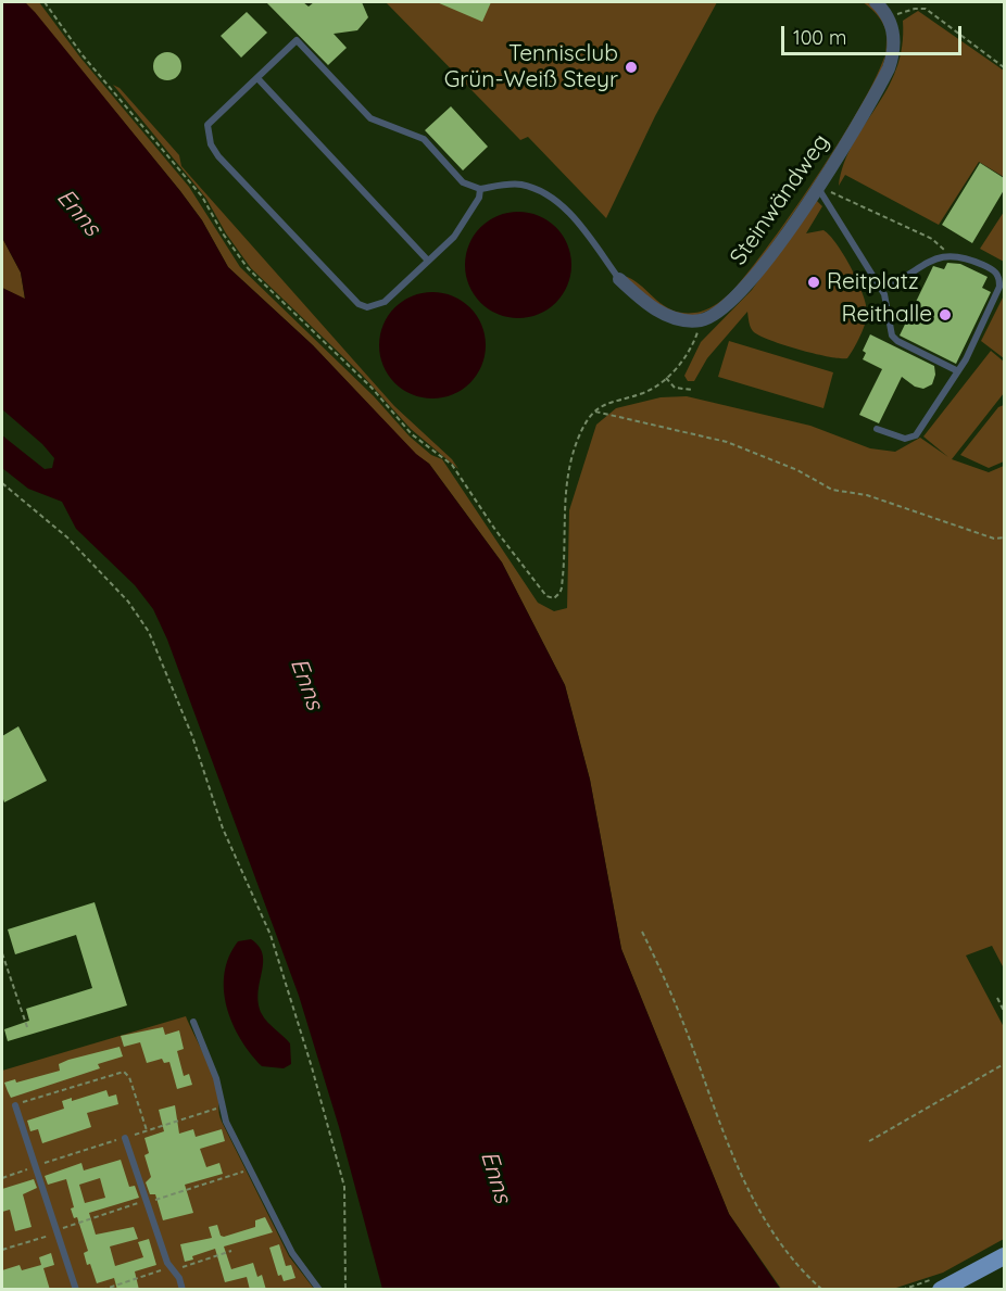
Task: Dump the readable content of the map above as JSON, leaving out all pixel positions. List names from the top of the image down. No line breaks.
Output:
{"streets":{"street":["Steinwändweg"]},"water":["Enns"],"places":["Tennisclub Grün-Weiß Steyr","Reitplatz","Reithalle"],"scale_bar":"100 m"}
